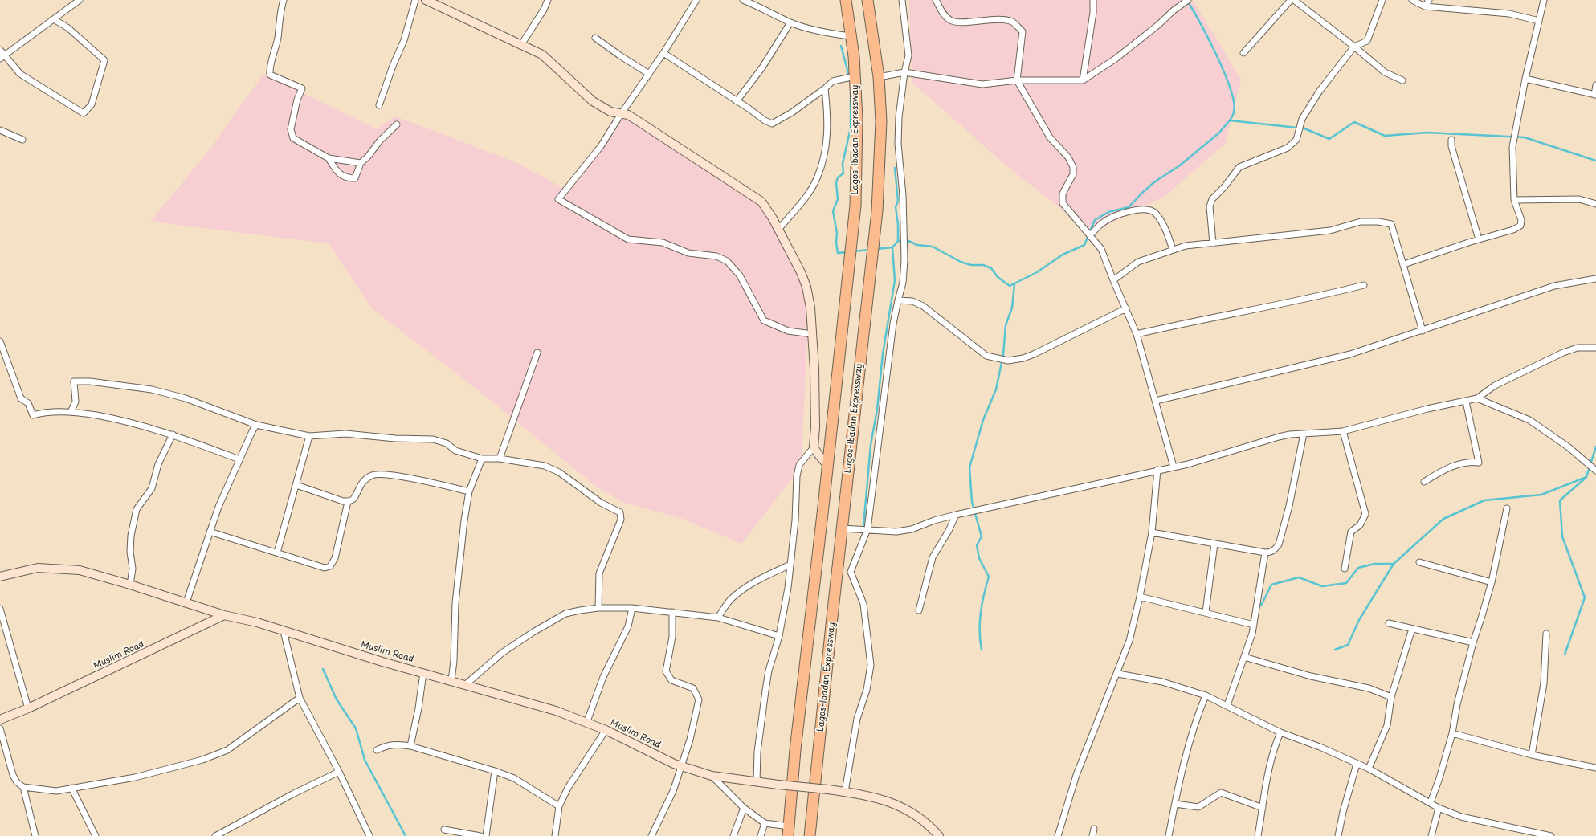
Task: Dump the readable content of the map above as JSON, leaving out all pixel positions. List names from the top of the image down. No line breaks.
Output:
{"streets":{"highway":["Lagos-Ibadan Expressway"],"street":["Muslim Road"]}}
